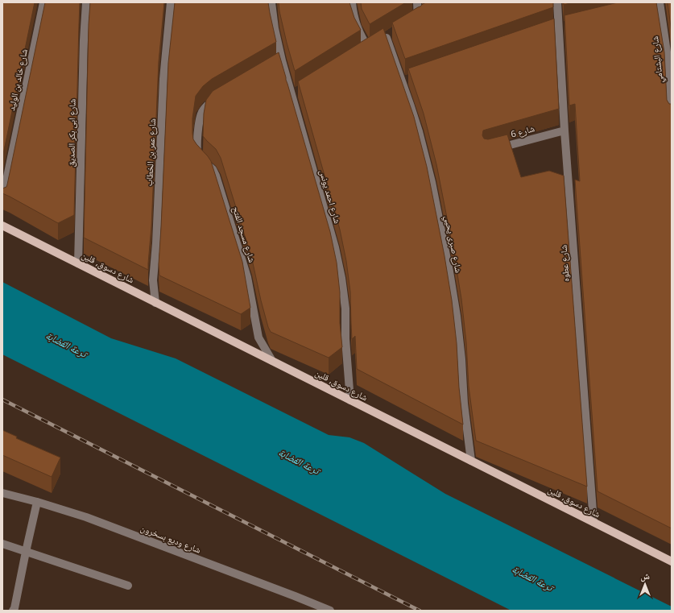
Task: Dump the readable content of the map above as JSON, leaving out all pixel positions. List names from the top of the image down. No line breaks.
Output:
{"streets":{"main road":["شارع دسوق, قلين"],"street":["شارع البشتامي","شارع خالد بن الوليد","شارع 6","شارع ابى بكر الصديق","شارع عمر بن الخطاب","شارع احمد يونس","شارع مسجد الفتح","شارع صبرى يحيي","شارع عطوه","شارع وديع بسخرون"]},"crossings":[["شارع 6","شارع عطوه"],["شارع ابى بكر الصديق","شارع دسوق, قلين"],["شارع عمر بن الخطاب","شارع دسوق, قلين"],["شارع احمد يونس","شارع دسوق, قلين"],["شارع مسجد الفتح","شارع دسوق, قلين"],["شارع صبرى يحيي","شارع دسوق, قلين"],["شارع عطوه","شارع دسوق, قلين"]],"water":["ترعة القضابة"],"north":"top"}
